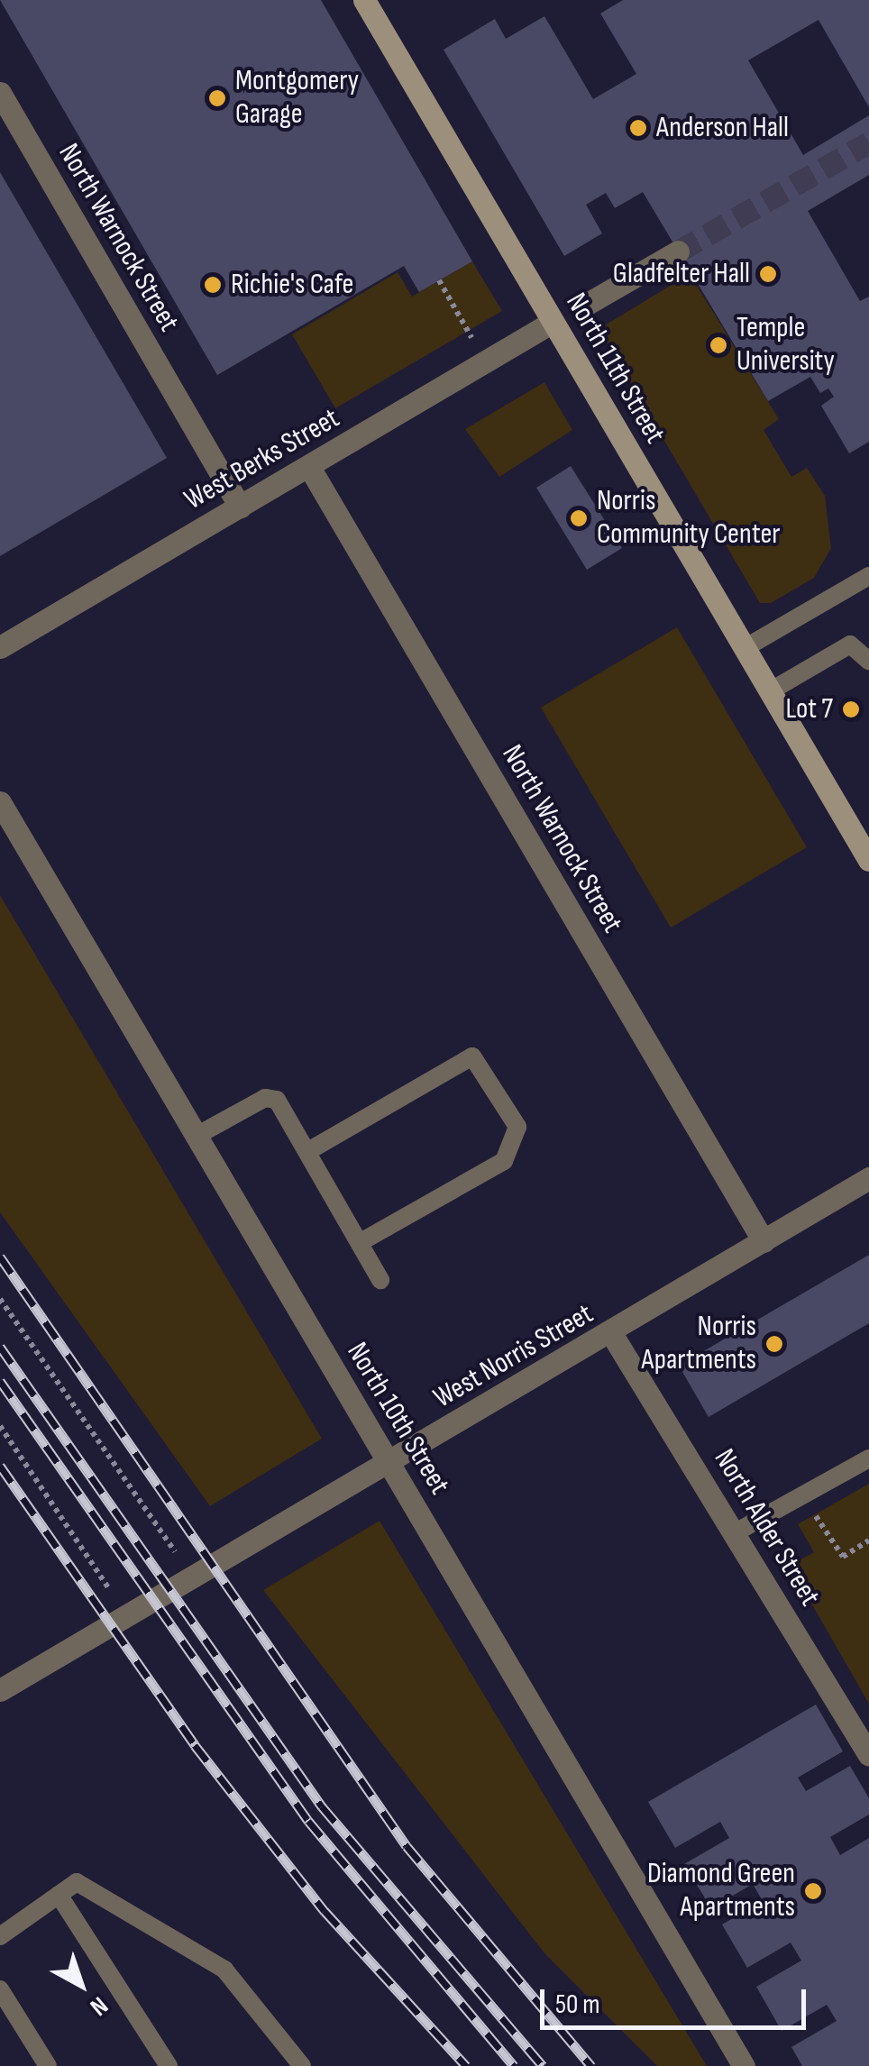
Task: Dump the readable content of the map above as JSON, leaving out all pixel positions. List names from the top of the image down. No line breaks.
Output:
{"streets":{"main road":["North 11th Street"],"street":["North Warnock Street","West Berks Street","West Norris Street","North 10th Street","North Alder Street"]},"crossings":[["North Warnock Street","West Berks Street"],["North Warnock Street","West Norris Street"],["North 11th Street","West Berks Street"],["West Norris Street","North 10th Street"],["West Norris Street","North Alder Street"]],"places":["Montgomery Garage","Anderson Hall","Gladfelter Hall","Richie's Cafe","Temple University","Norris Community Center","Lot 7","Norris Apartments","Diamond Green Apartments"],"scale_bar":"50 m","north":"bottom right"}
